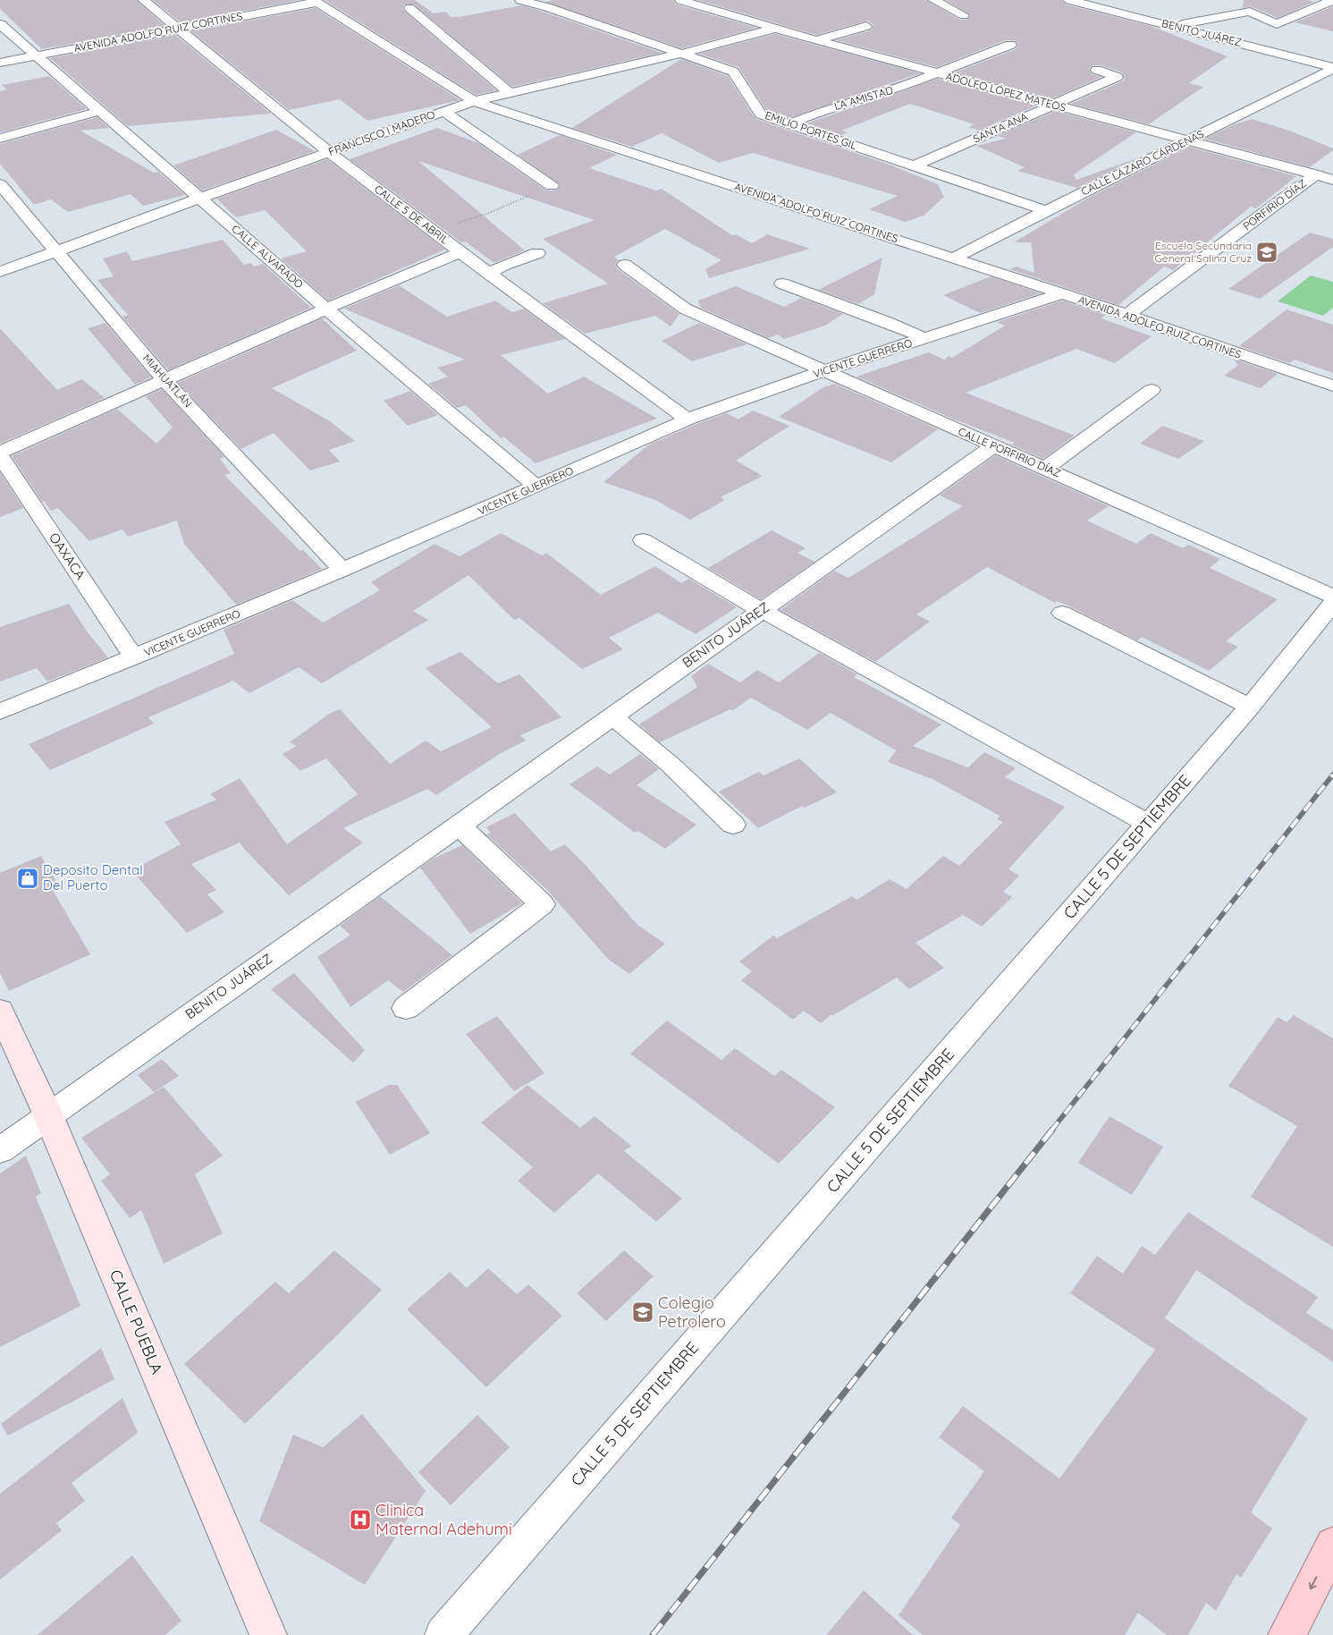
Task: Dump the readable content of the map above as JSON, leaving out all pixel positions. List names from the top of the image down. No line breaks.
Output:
{"streets":{"street":["AVENIDA ADOLFO RUIZ CORTINES","BENITO JUÁREZ","ADOLFO LÓPEZ MATEOS","LA AMISTAD","SANTA ANA","EMILIO PORTES GIL","FRANCISCO I MADERO","CALLE LÁZARO CÁRDENAS","PORFIRIO DÍAZ","CALLE 5 DE ABRIL","CALLE ALVARADO","VICENTE GUERRERO","MIAHUATLÁN","CALLE PORFIRIO DÍAZ","OAXACA","CALLE 5 DE SEPTIEMBRE","CALLE PUEBLA"]},"crossings":[["AVENIDA ADOLFO RUIZ CORTINES","FRANCISCO I MADERO"],["AVENIDA ADOLFO RUIZ CORTINES","CALLE LÁZARO CÁRDENAS"],["AVENIDA ADOLFO RUIZ CORTINES","PORFIRIO DÍAZ"],["AVENIDA ADOLFO RUIZ CORTINES","CALLE 5 DE ABRIL"],["AVENIDA ADOLFO RUIZ CORTINES","CALLE ALVARADO"],["AVENIDA ADOLFO RUIZ CORTINES","VICENTE GUERRERO"],["BENITO JUÁREZ","CALLE LÁZARO CÁRDENAS"],["BENITO JUÁREZ","CALLE PORFIRIO DÍAZ"],["BENITO JUÁREZ","CALLE PUEBLA"],["ADOLFO LÓPEZ MATEOS","LA AMISTAD"],["ADOLFO LÓPEZ MATEOS","SANTA ANA"],["ADOLFO LÓPEZ MATEOS","FRANCISCO I MADERO"],["ADOLFO LÓPEZ MATEOS","CALLE LÁZARO CÁRDENAS"],["ADOLFO LÓPEZ MATEOS","PORFIRIO DÍAZ"],["LA AMISTAD","EMILIO PORTES GIL"],["SANTA ANA","EMILIO PORTES GIL"],["EMILIO PORTES GIL","FRANCISCO I MADERO"],["EMILIO PORTES GIL","CALLE LÁZARO CÁRDENAS"],["FRANCISCO I MADERO","CALLE 5 DE ABRIL"],["FRANCISCO I MADERO","CALLE ALVARADO"],["FRANCISCO I MADERO","MIAHUATLÁN"],["CALLE 5 DE ABRIL","VICENTE GUERRERO"],["CALLE ALVARADO","VICENTE GUERRERO"],["VICENTE GUERRERO","MIAHUATLÁN"],["VICENTE GUERRERO","CALLE PORFIRIO DÍAZ"],["VICENTE GUERRERO","OAXACA"]],"places":{"school or university":["Escuela Secundaria General Salina Cruz","Colegio Petrolero"],"shop":["Deposito Dental Del Puerto"],"hospital":["Clinica Maternal Adehumi"]}}
